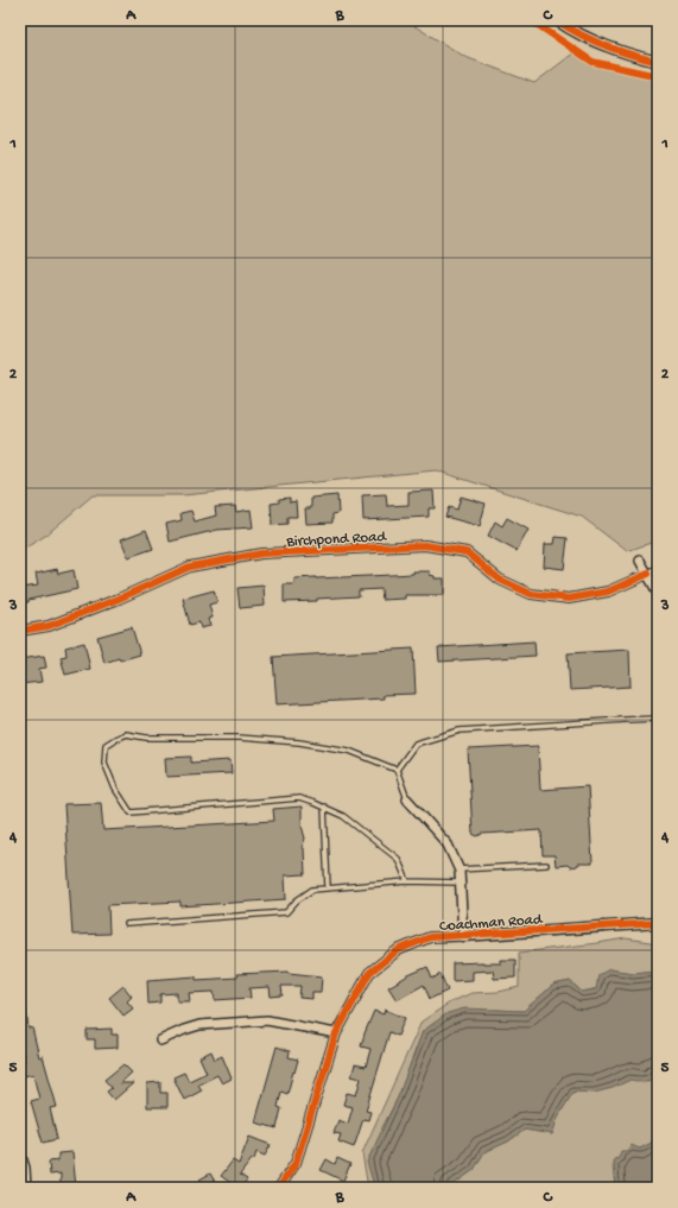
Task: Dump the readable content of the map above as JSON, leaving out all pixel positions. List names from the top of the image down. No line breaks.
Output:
{"streets":{"street":["Birchpond Road","Coachman Road"]},"grid":{"columns":["A","B","C"],"rows":["1","2","3","4","5"]}}
